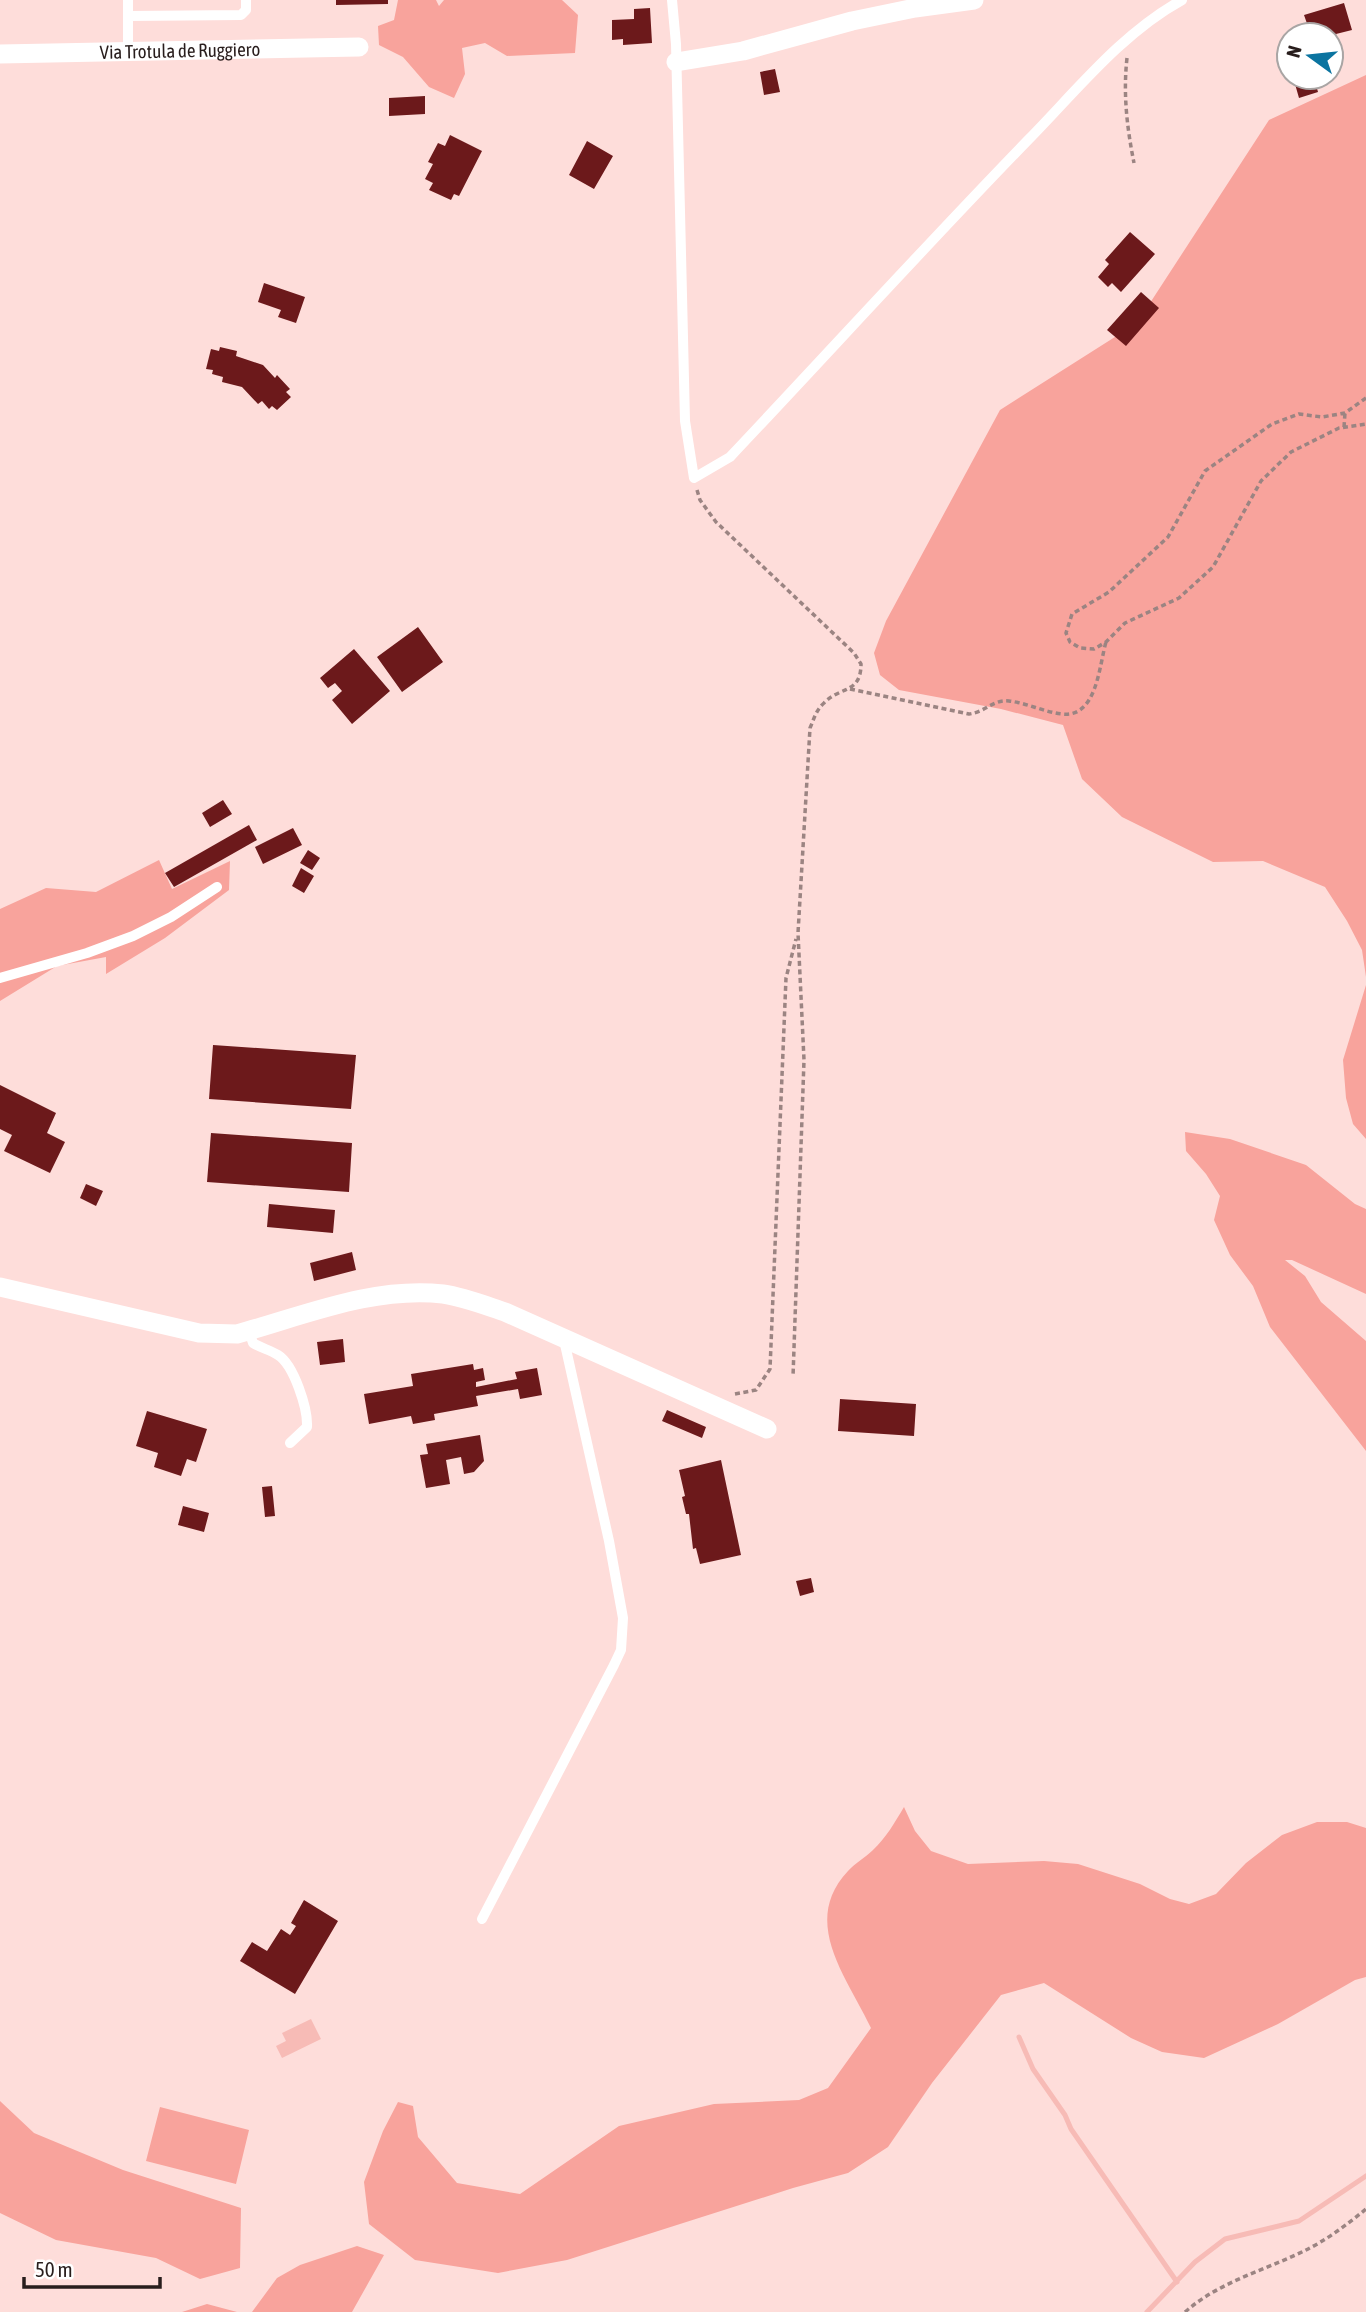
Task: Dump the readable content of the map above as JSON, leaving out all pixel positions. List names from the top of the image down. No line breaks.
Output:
{"streets":{"street":["Via Trotula de Ruggiero"]},"scale_bar":"50 m","north":"left"}
